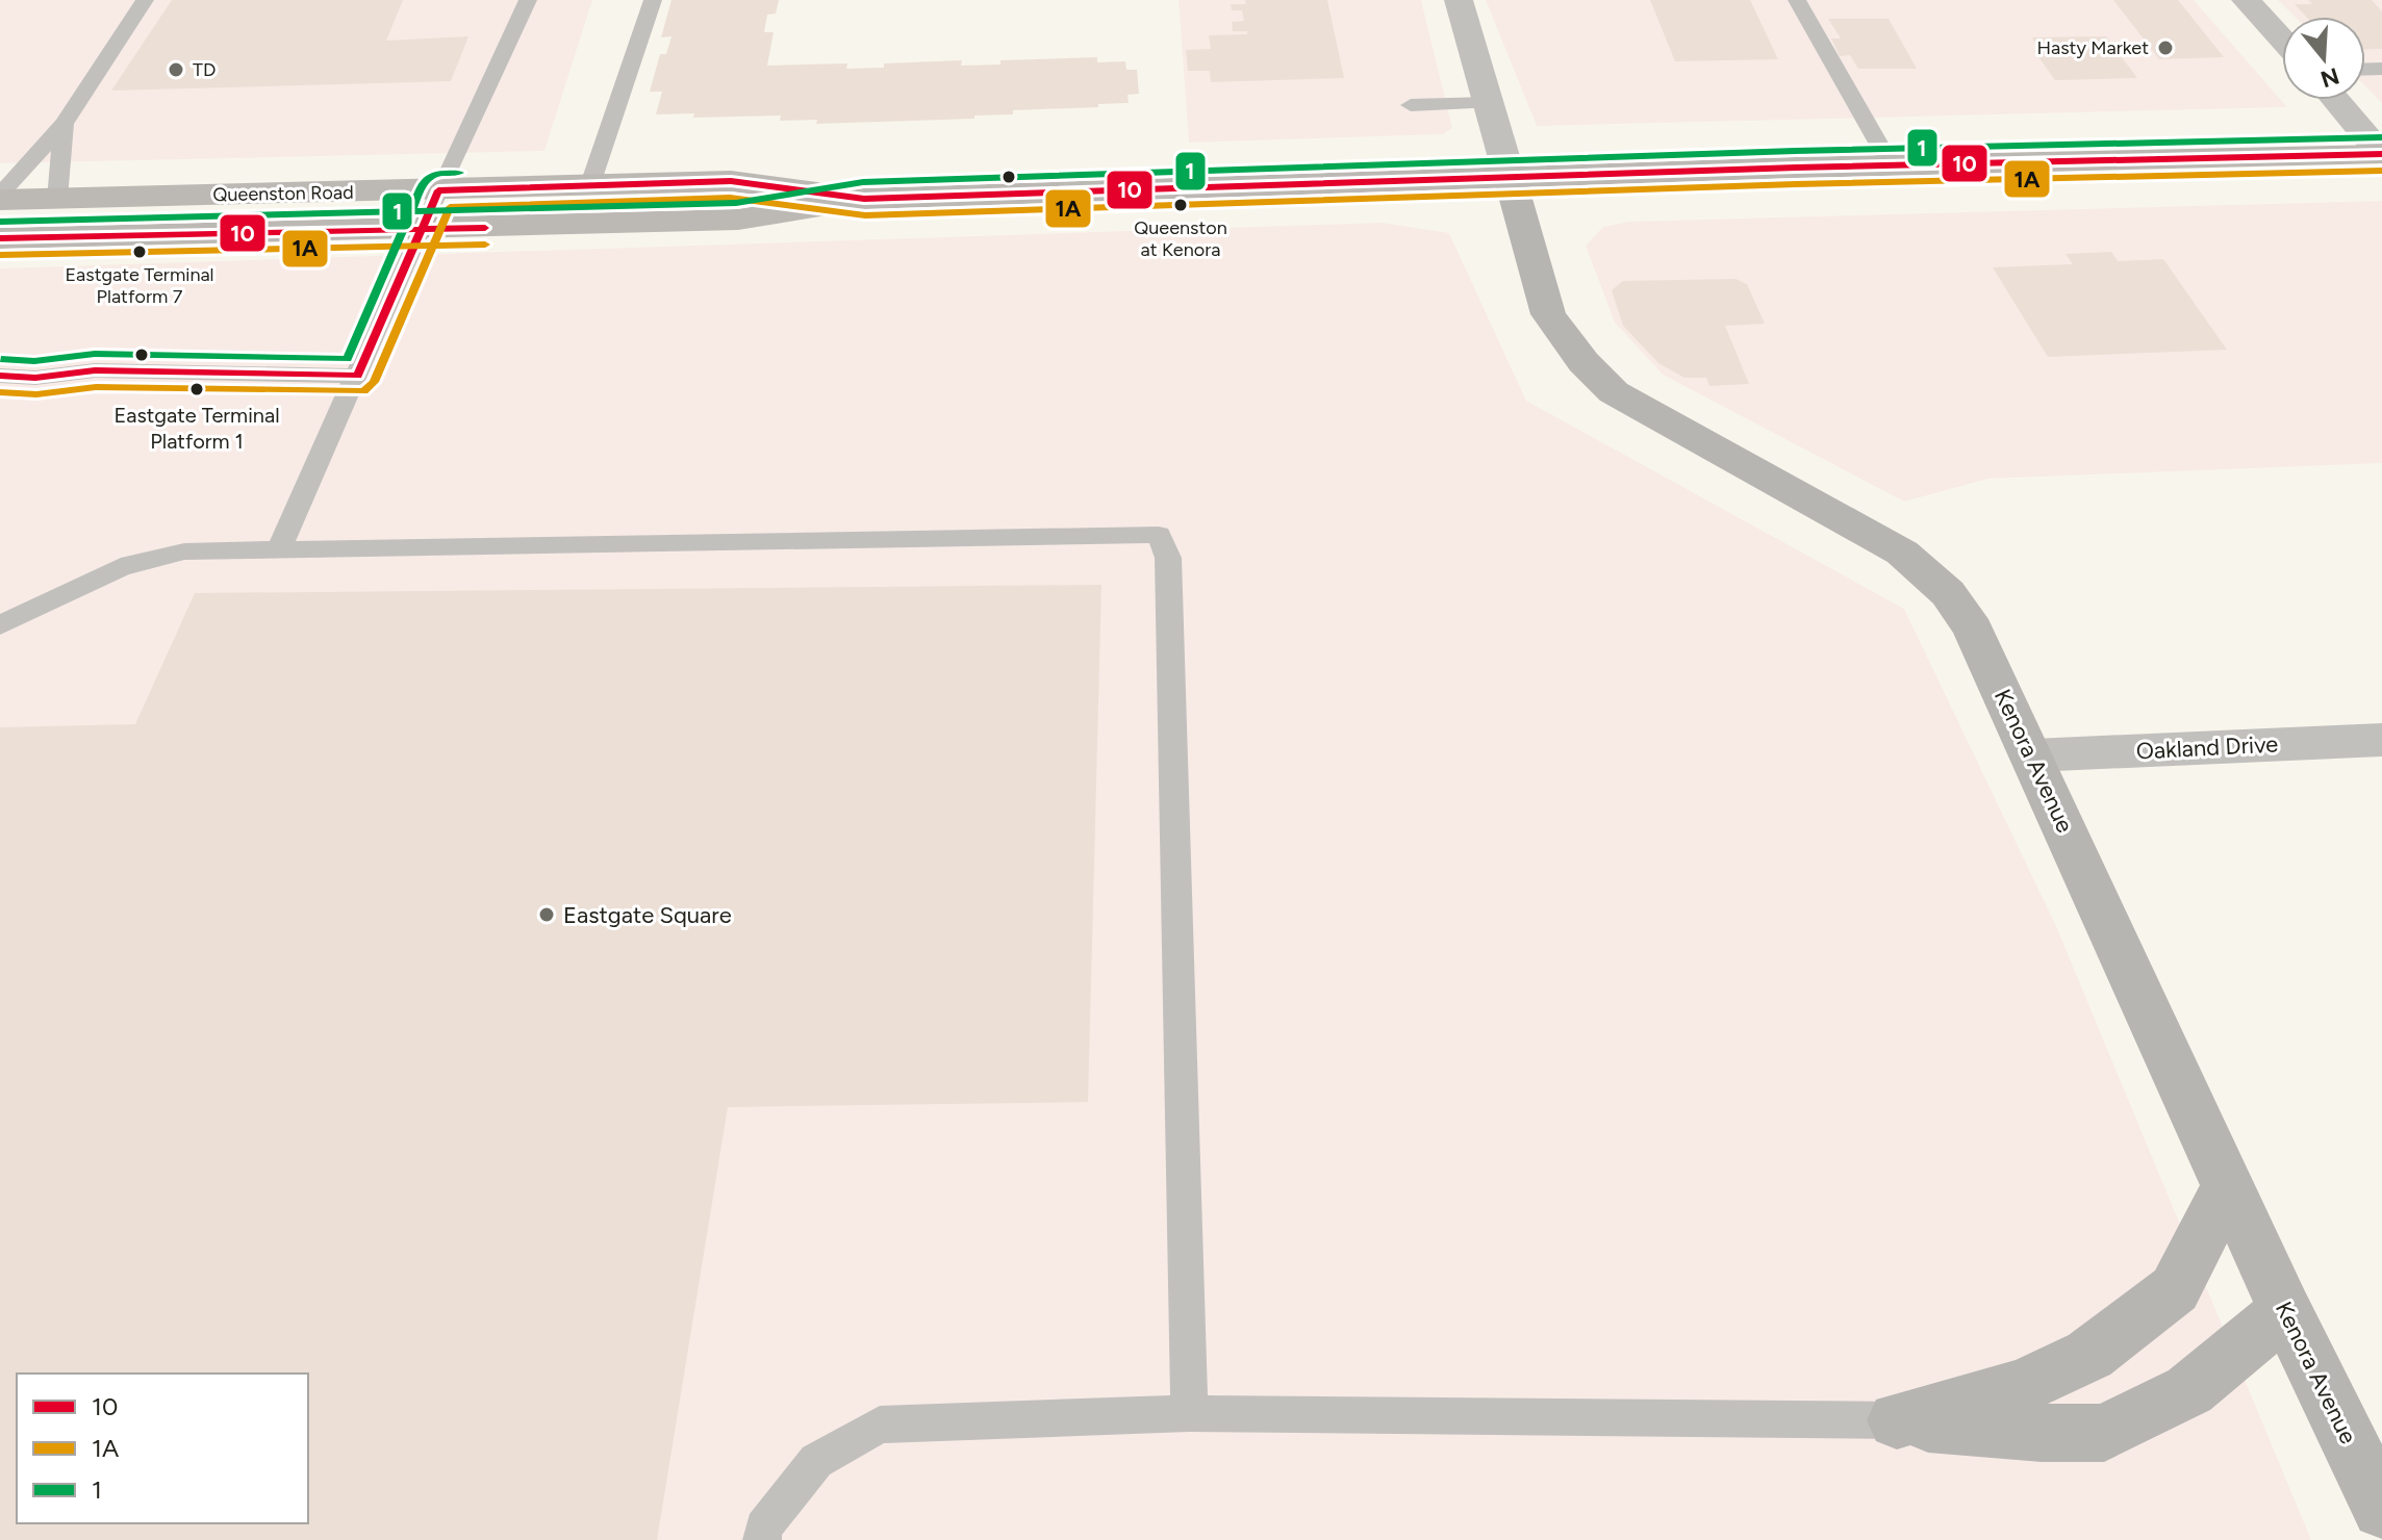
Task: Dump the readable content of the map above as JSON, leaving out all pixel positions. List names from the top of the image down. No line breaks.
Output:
{"streets":{"main road":["Queenston Road"],"street":["Oakland Drive","Kenora Avenue"]},"crossings":[["Queenston Road","Kenora Avenue"],["Oakland Drive","Kenora Avenue"]],"places":["Hasty Market","TD","Queenston at Kenora","Eastgate Terminal Platform 7","Eastgate Terminal Platform 1","Eastgate Square"],"lines":["transit line 1","transit line 10","transit line 1A"],"legend":["10","1A","1"],"north":"bottom"}
